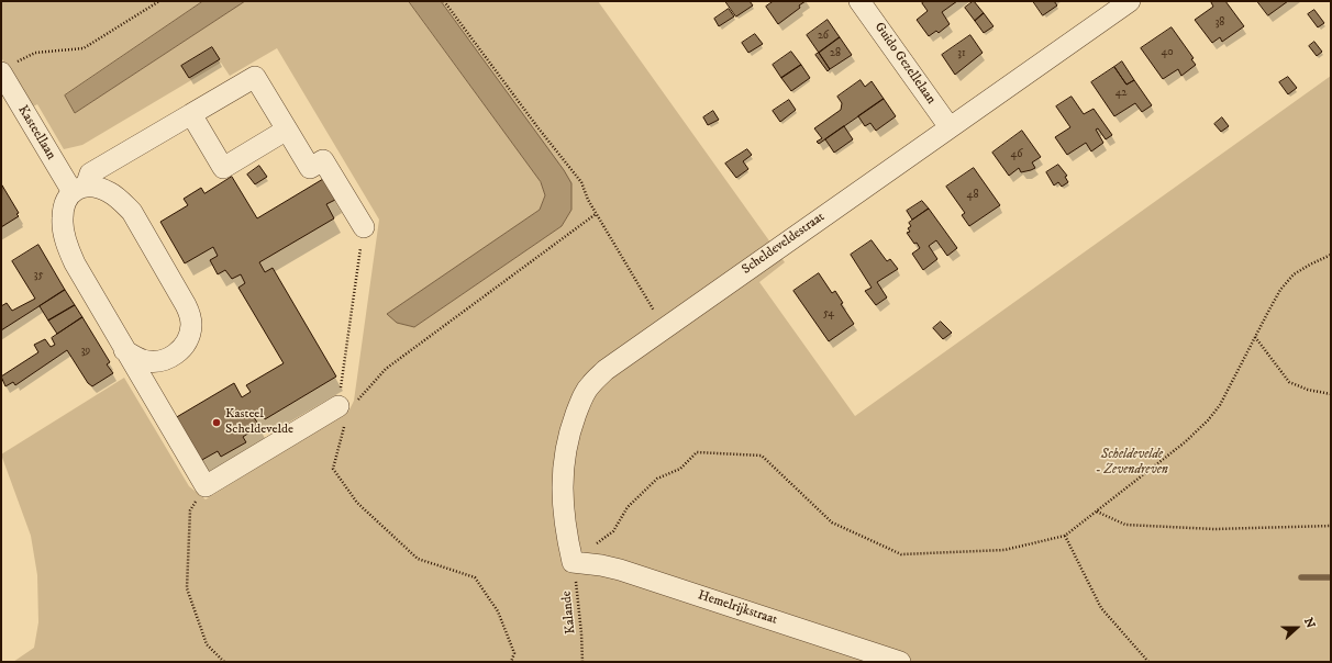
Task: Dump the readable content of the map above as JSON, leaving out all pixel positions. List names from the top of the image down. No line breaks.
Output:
{"streets":{"street":["Guido Gezellelaan","Kasteellaan","Scheldeveldestraat","Hemelrijkstraat"],"path":["Kalande"]},"crossings":[["Guido Gezellelaan","Scheldeveldestraat"],["Scheldeveldestraat","Hemelrijkstraat"],["Scheldeveldestraat","Kalande"],["Hemelrijkstraat","Kalande"]],"parks":["Scheldevelde - Zevendreven"],"places":["Kasteel Scheldevelde"],"house_numbers":["38","26","40","28","31","42","46","48","35","54","39"],"north":"right"}
